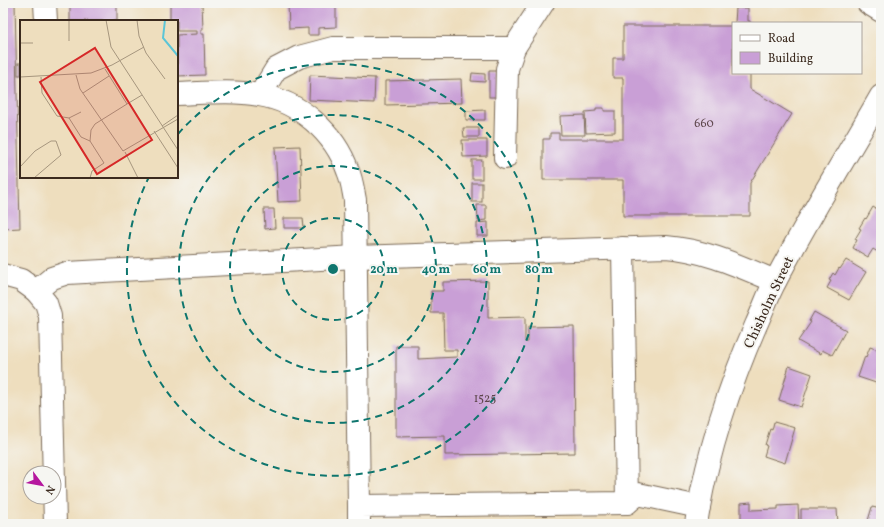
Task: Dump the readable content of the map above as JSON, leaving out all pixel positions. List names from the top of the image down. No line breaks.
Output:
{"streets":{"street":["Chisholm Street"]},"house_numbers":["660","1525"],"legend":["Road","Building"],"north":"bottom right","rings":["20 m","40 m","60 m","80 m"]}
